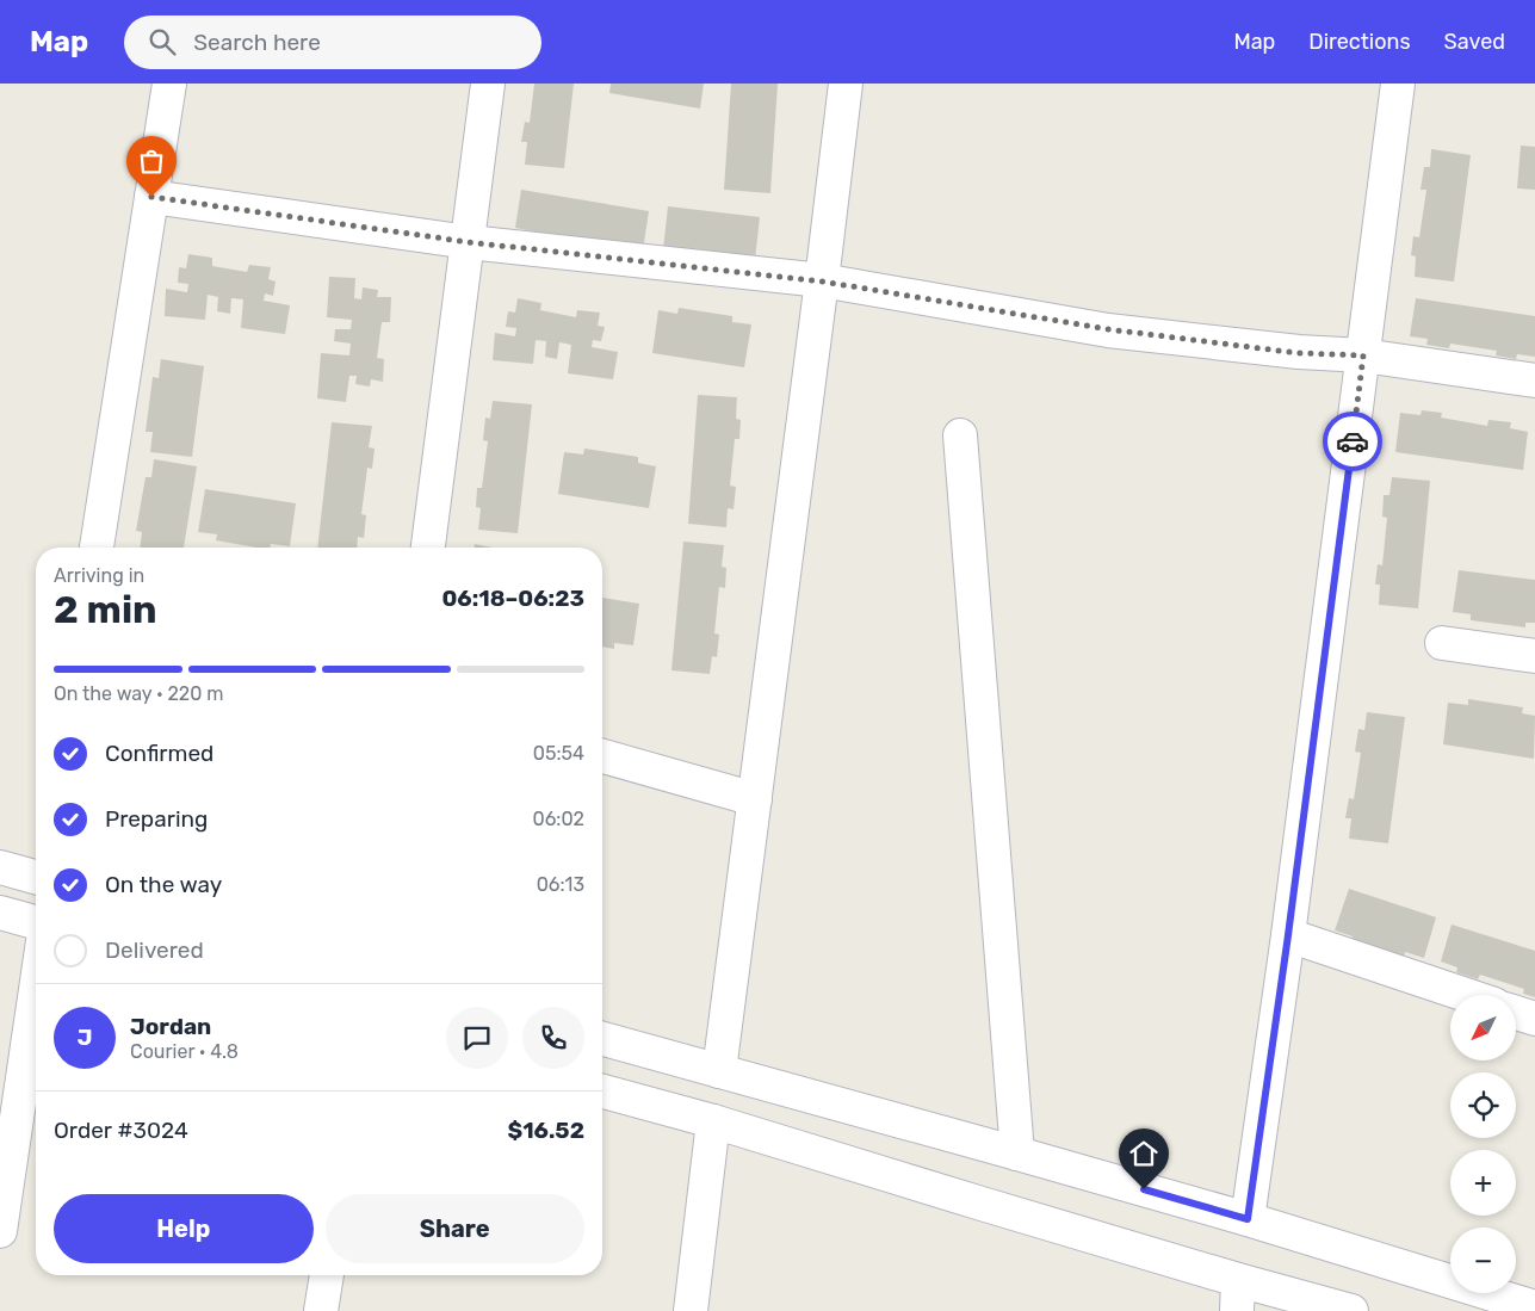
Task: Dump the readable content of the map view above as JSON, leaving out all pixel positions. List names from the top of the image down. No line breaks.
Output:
{"north":"bottom left","page":{"header":"Map","search":"Search here","nav":["Map","Directions","Saved"],"heading":["2 min","Arriving in","06:18–06:23"],"panel":["Jordan","Courier · 4.8","Order #3024","$16.52"],"bar":"On the way · 220 m","list":[["Confirmed","05:54"],["Preparing","06:02"],["On the way","06:13"],"Delivered"],"map_buttons":["+","−"],"round":"J","buttons":["Help","Share"]}}
